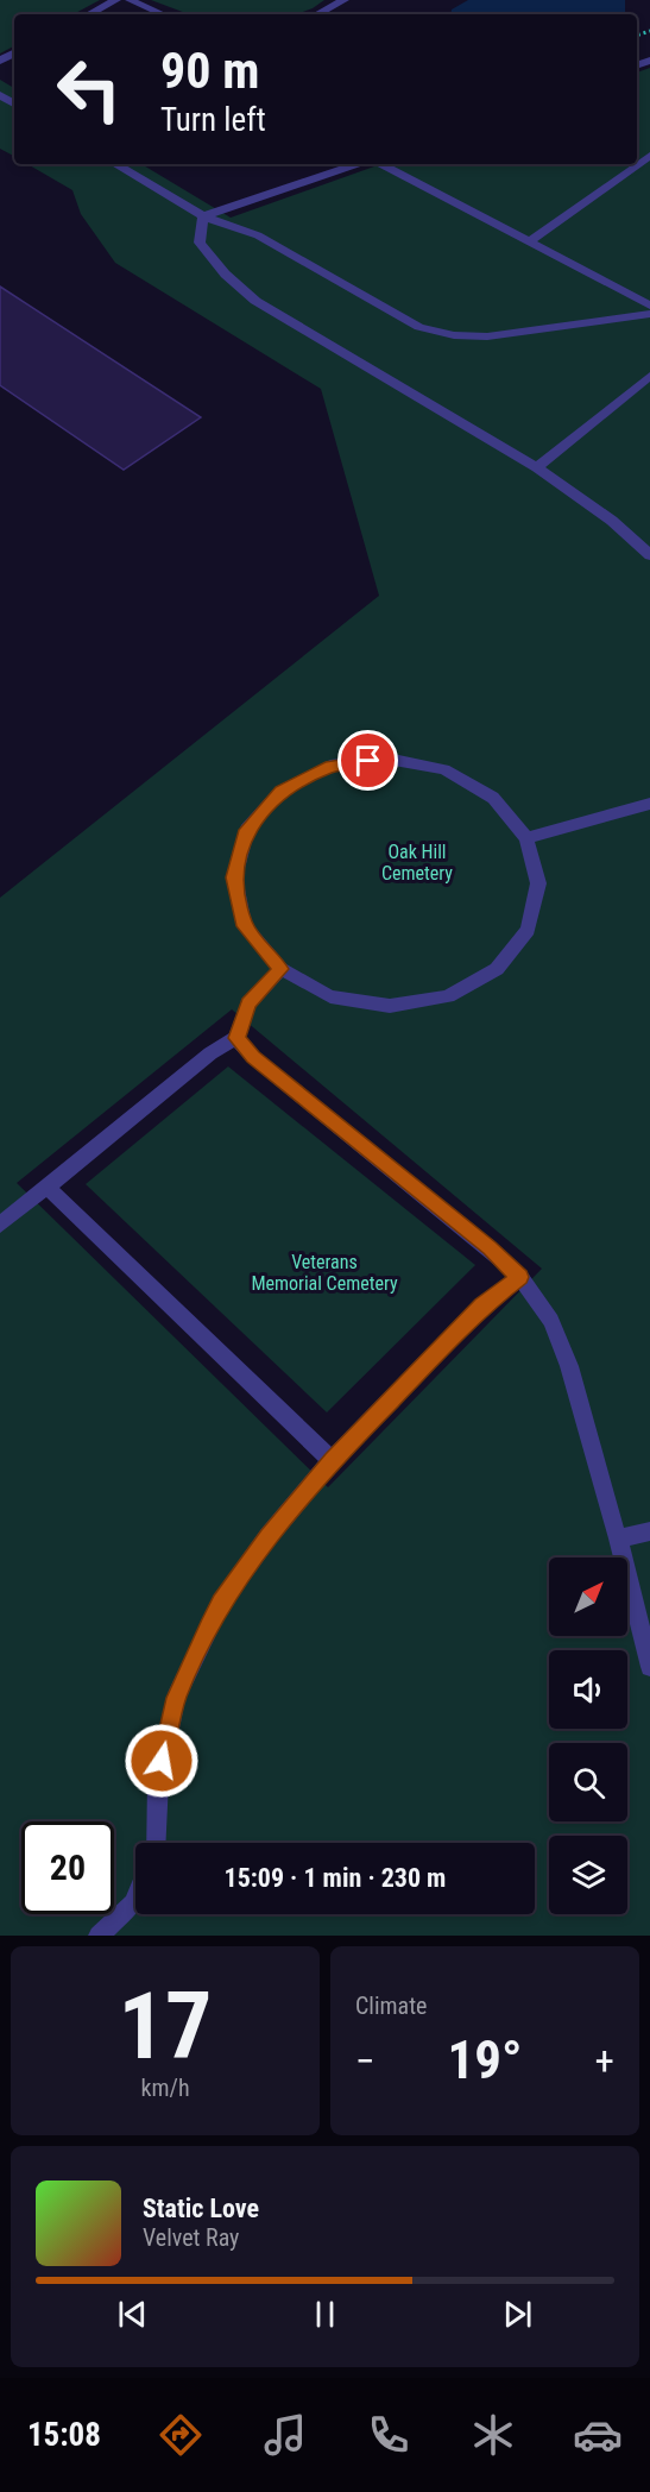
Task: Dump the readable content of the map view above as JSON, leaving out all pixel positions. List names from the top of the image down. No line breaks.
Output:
{"parks":["Oak Hill Cemetery","Veterans Memorial Cemetery"],"north":"top right","page":{"turn":["90 m","Turn left"],"limit":"20","trip":"15:09 · 1 min · 230 m","tile":[["17","km/h"],"Climate"],"heat":["−","19°","+"],"song":["Static Love","Velvet Ray"],"tabs":"15:08"}}
